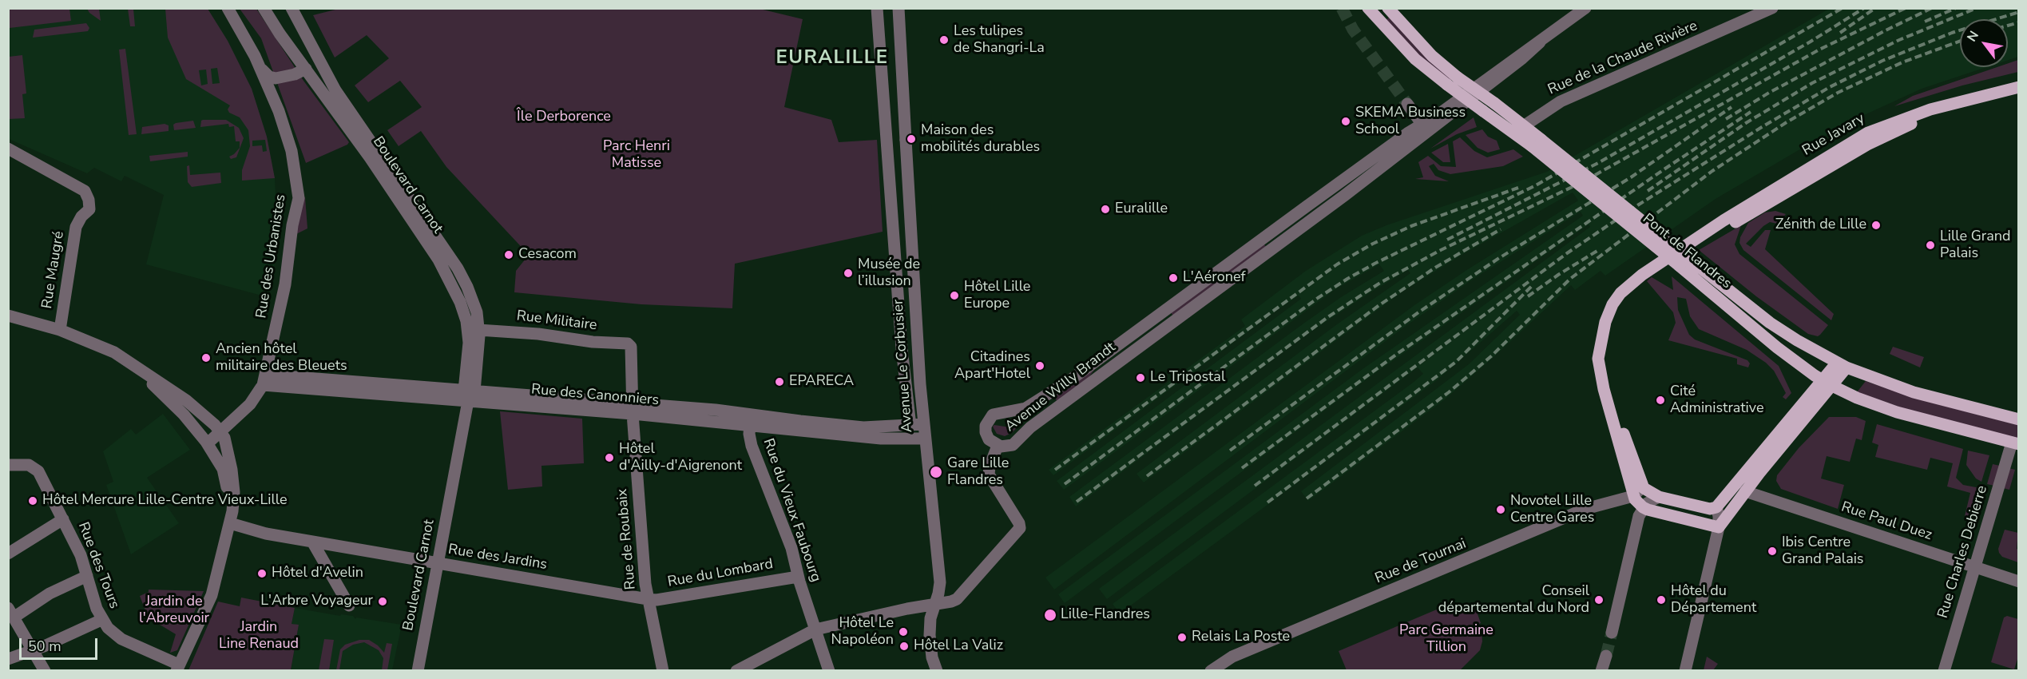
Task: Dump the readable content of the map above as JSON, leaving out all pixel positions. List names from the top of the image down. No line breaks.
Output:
{"streets":{"main road":["Rue Javary","Pont de Flandres"],"street":["Rue de la Chaude Rivière","Boulevard Carnot","Rue des Urbanistes","Rue Maugré","Rue Militaire","Avenue Le Corbusier","Avenue Willy Brandt","Rue des Canonniers","Rue du Vieux Faubourg","Rue Paul Duez","Rue de Roubaix","Rue Charles Debierre","Rue des Jardins","Rue de Tournai","Rue des Tours","Rue du Lombard"]},"crossings":[["Rue de la Chaude Rivière","Pont de Flandres"],["Rue Javary","Rue de Tournai"],["Boulevard Carnot","Rue Militaire"],["Boulevard Carnot","Rue des Canonniers"],["Boulevard Carnot","Rue des Jardins"],["Pont de Flandres","Rue Charles Debierre"],["Rue des Urbanistes","Rue des Canonniers"],["Rue Militaire","Rue de Roubaix"],["Avenue Le Corbusier","Rue des Canonniers"],["Rue des Canonniers","Rue du Vieux Faubourg"],["Rue des Canonniers","Rue de Roubaix"],["Rue du Vieux Faubourg","Rue du Lombard"],["Rue Paul Duez","Rue Charles Debierre"],["Rue de Roubaix","Rue des Jardins"],["Rue de Roubaix","Rue du Lombard"],["Rue des Jardins","Rue du Lombard"]],"districts":["EURALILLE"],"parks":["Île Derborence","Parc Henri Matisse","Jardin de l'Abreuvoir","Jardin Line Renaud","Parc Germaine Tillion"],"places":["Les tulipes de Shangri-La","SKEMA Business School","Maison des mobilités durables","Euralille","Zénith de Lille","Lille Grand Palais","Cesacom","Musée de l’illusion","L'Aéronef","Hôtel Lille Europe","Ancien hôtel militaire des Bleuets","Citadines Apart'Hotel","Le Tripostal","EPARECA","Cité Administrative","Hôtel d'Ailly-d'Aigrenont","Gare Lille Flandres","Hôtel Mercure Lille-Centre Vieux-Lille","Novotel Lille Centre Gares","Ibis Centre Grand Palais","Hôtel d'Avelin","Conseil départemental du Nord","Hôtel du Département","L'Arbre Voyageur","Lille-Flandres","Hôtel Le Napoléon","Relais La Poste","Hôtel La Valiz"],"scale_bar":"50 m","north":"top left"}
